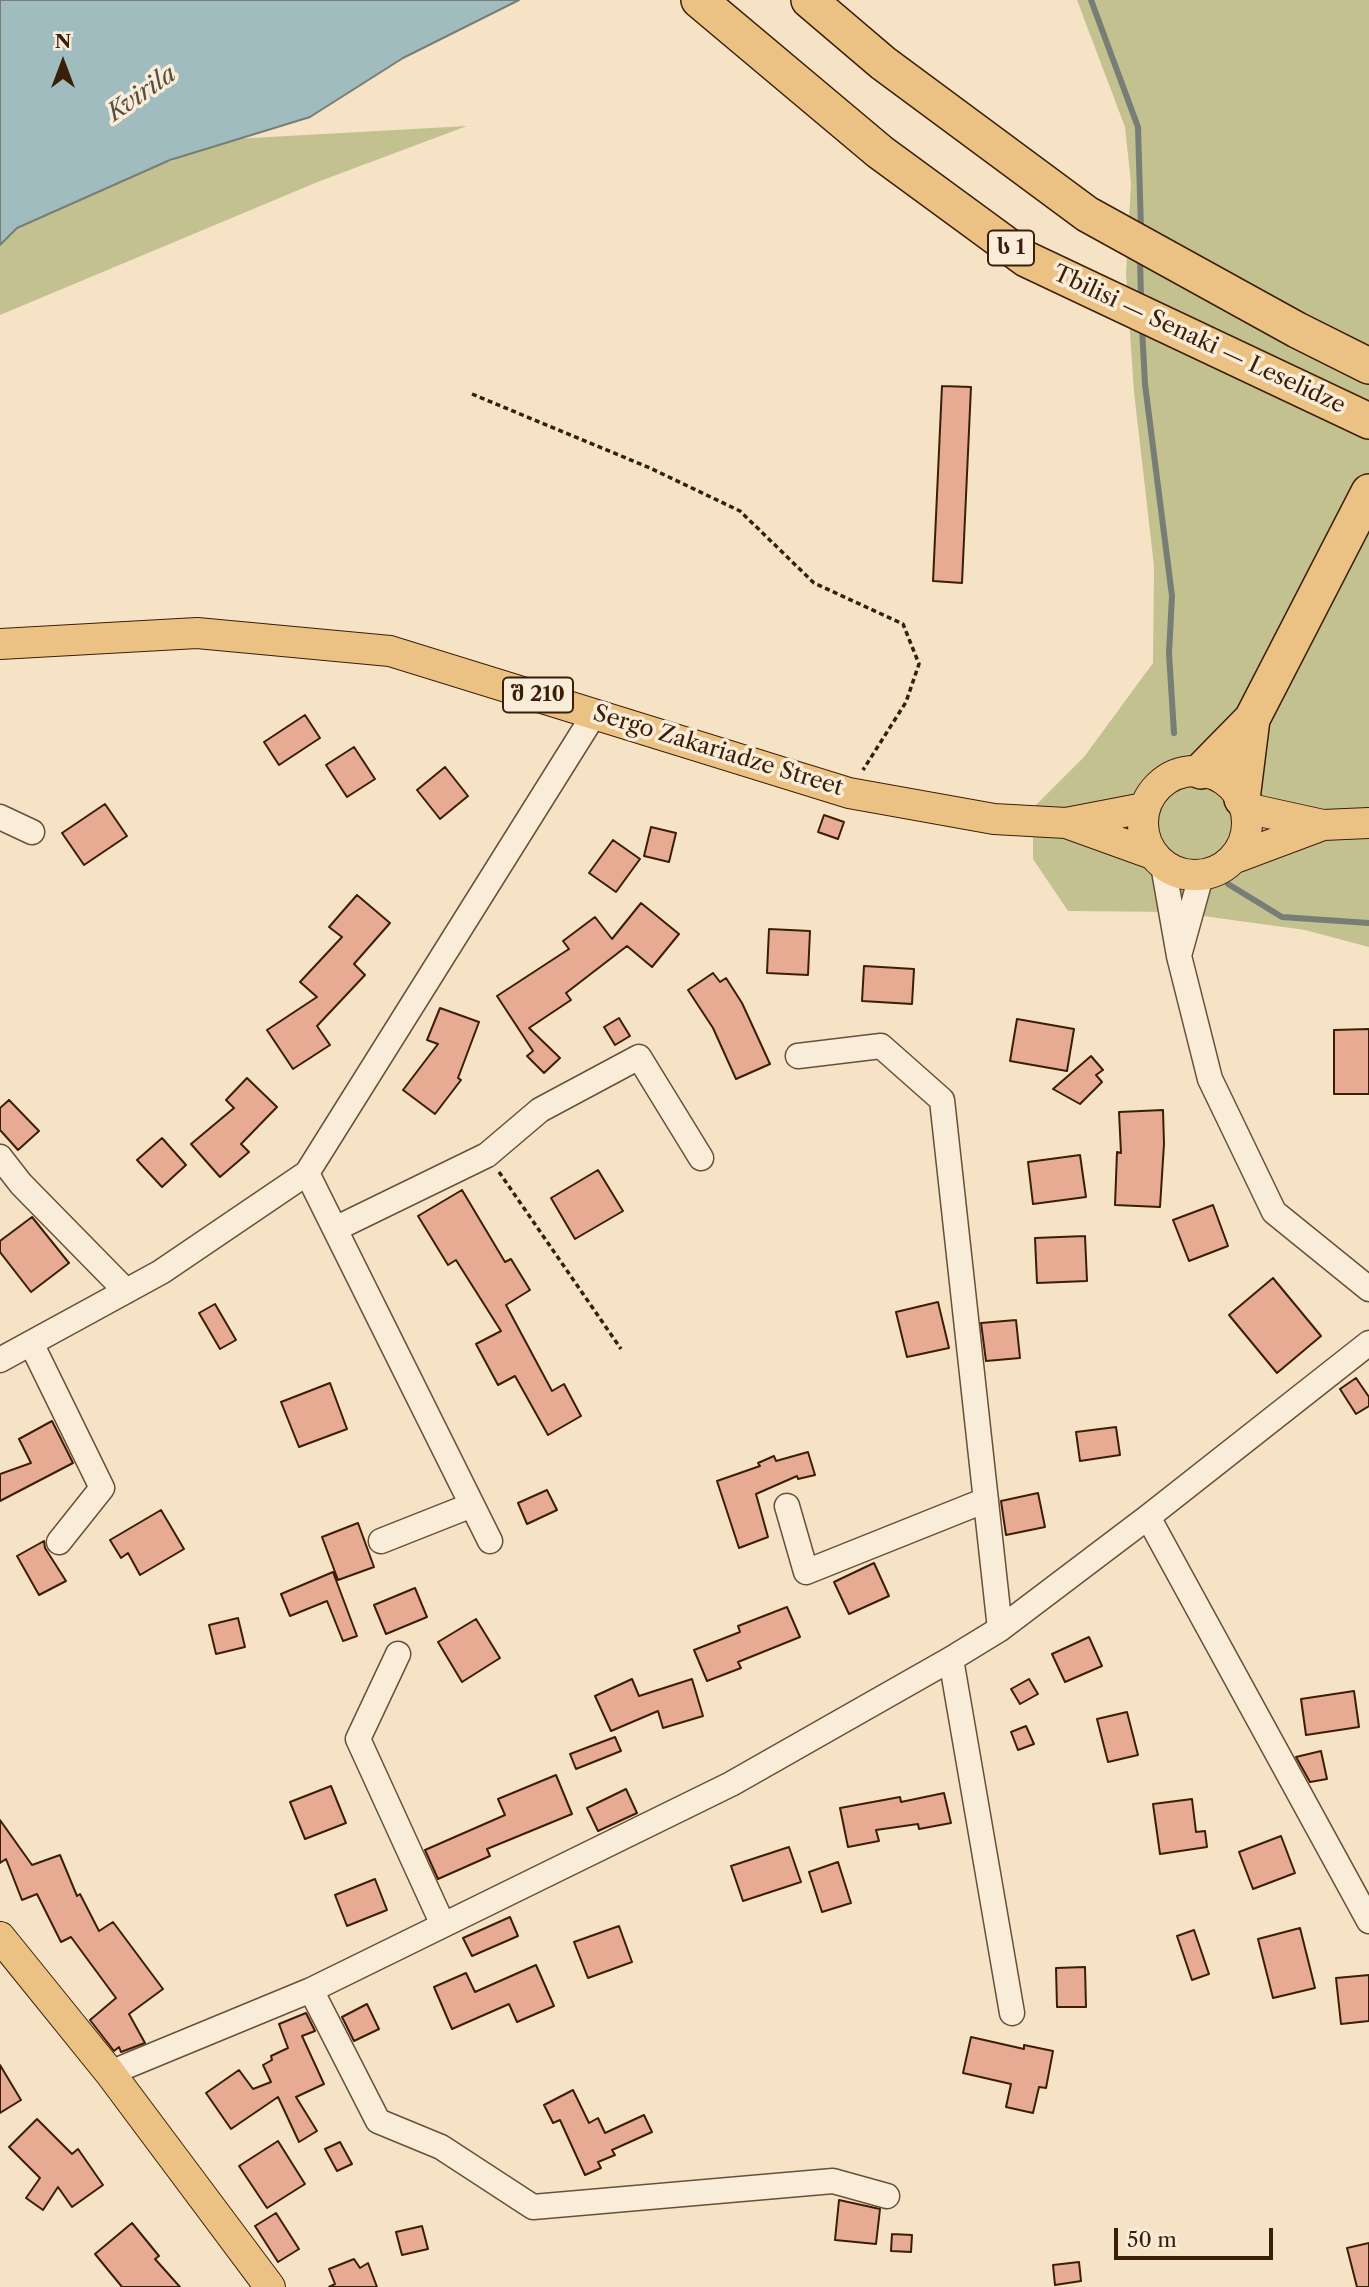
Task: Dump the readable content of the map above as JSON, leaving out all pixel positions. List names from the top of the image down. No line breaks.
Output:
{"streets":{"highway":["ს 1","Tbilisi — Senaki — Leselidze"],"main road":["შ 210","Sergo Zakariadze Street"]},"water":["Kvirila"],"scale_bar":"50 m","north":"top"}
